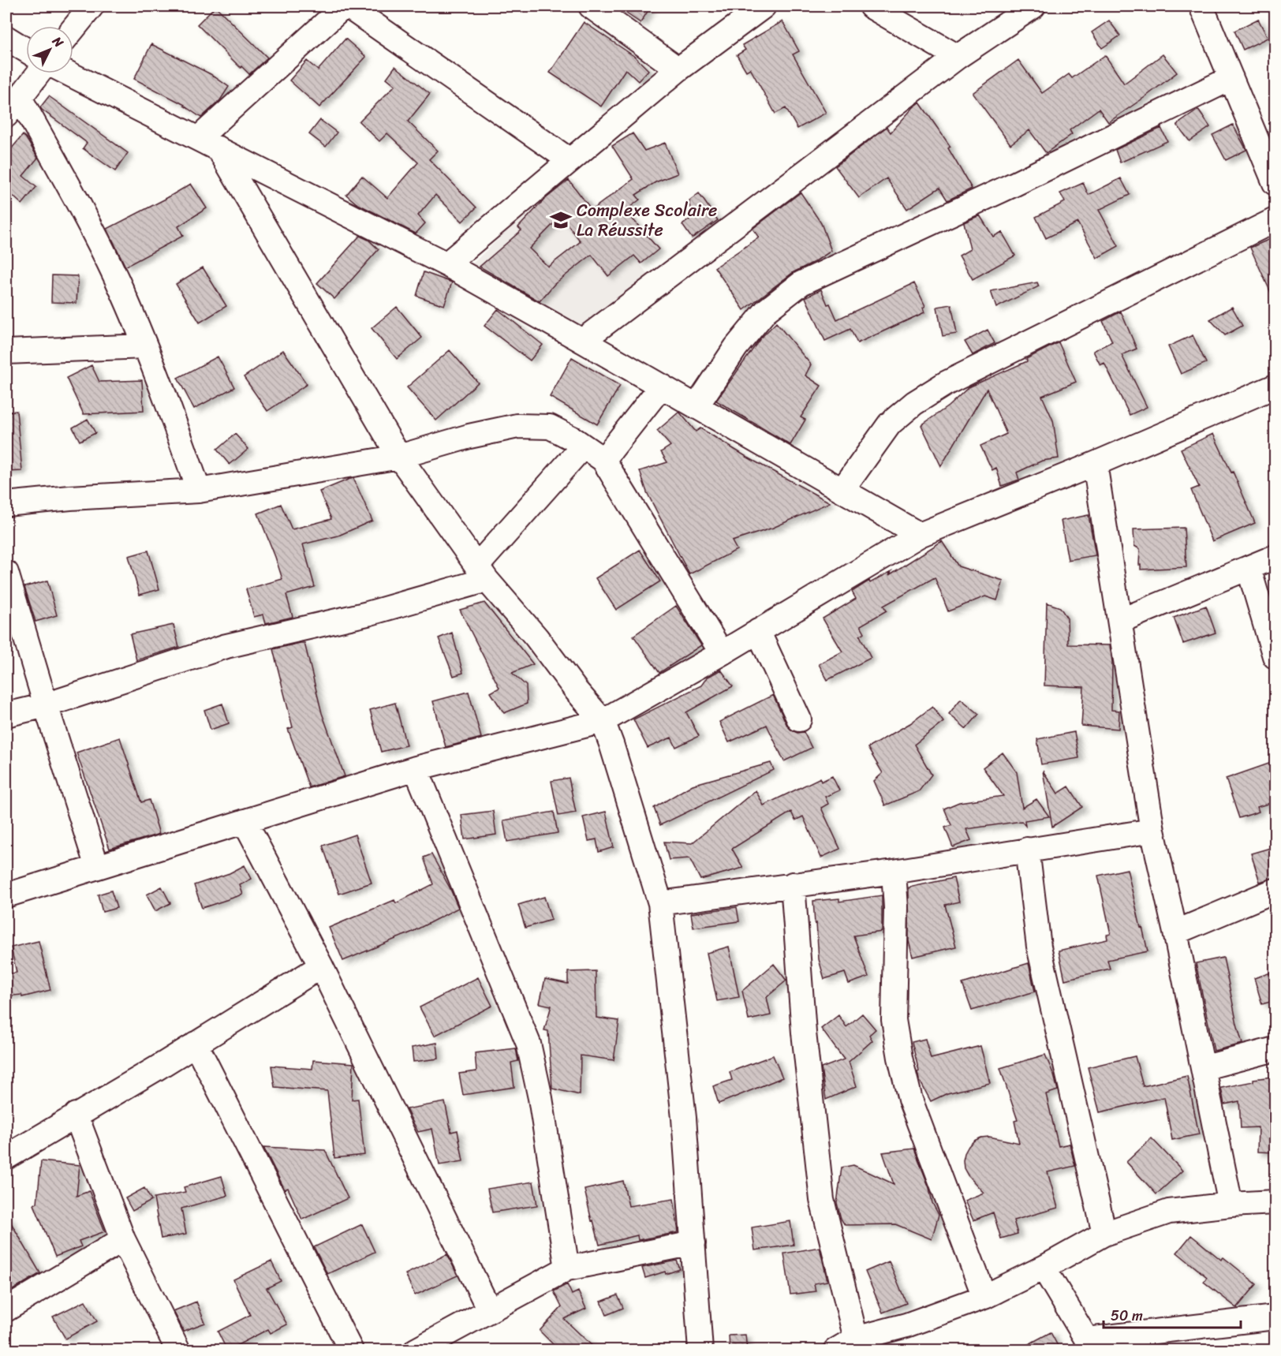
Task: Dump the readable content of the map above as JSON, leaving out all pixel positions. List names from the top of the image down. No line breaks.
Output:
{"places":{"school or university":["Complexe Scolaire La Réussite"]},"scale_bar":"50 m","north":"top right"}
